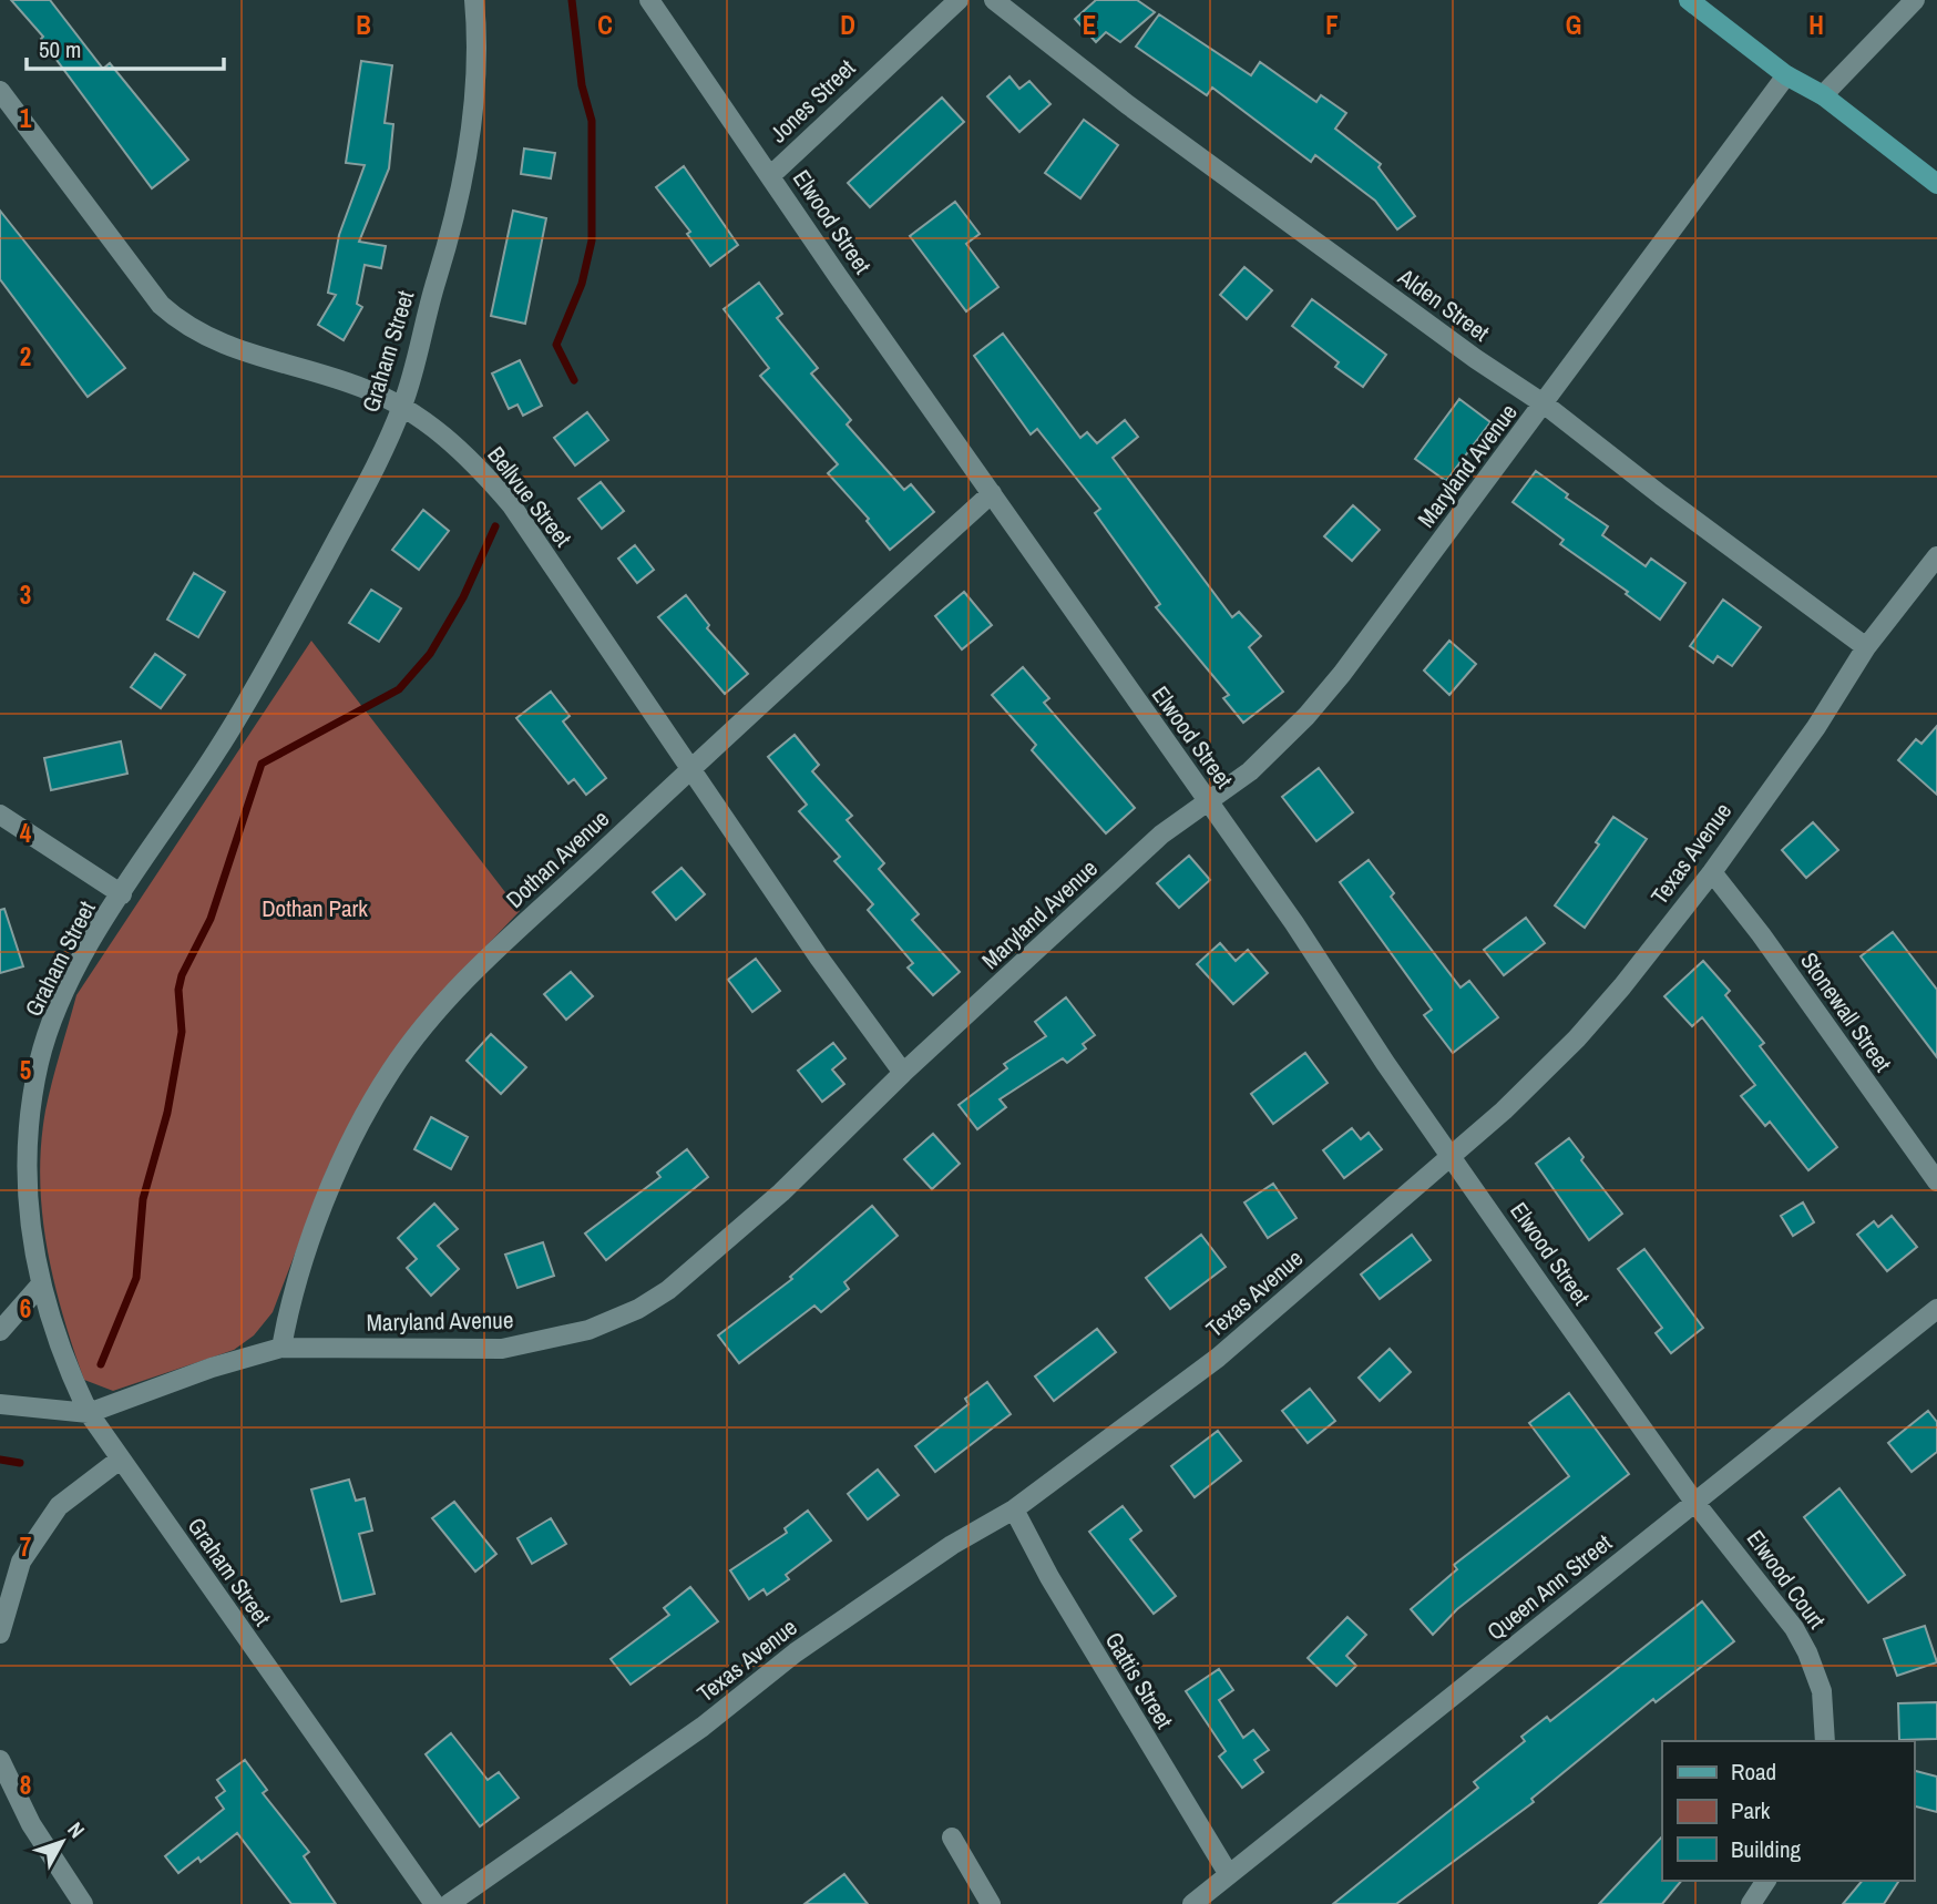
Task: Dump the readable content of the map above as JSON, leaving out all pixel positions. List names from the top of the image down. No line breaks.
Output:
{"streets":{"street":["Jones Street","Elwood Street","Alden Street","Graham Street","Maryland Avenue","Bellvue Street","Texas Avenue","Dothan Avenue","Stonewall Street","Elwood Court","Queen Ann Street","Gattis Street"]},"crossings":[["Jones Street","Elwood Street"],["Elwood Street","Maryland Avenue"],["Elwood Street","Texas Avenue"],["Elwood Street","Dothan Avenue"],["Elwood Street","Elwood Court"],["Elwood Street","Queen Ann Street"],["Alden Street","Maryland Avenue"],["Alden Street","Texas Avenue"],["Graham Street","Maryland Avenue"],["Graham Street","Bellvue Street"],["Maryland Avenue","Bellvue Street"],["Maryland Avenue","Dothan Avenue"],["Bellvue Street","Dothan Avenue"],["Texas Avenue","Stonewall Street"],["Texas Avenue","Gattis Street"],["Elwood Court","Queen Ann Street"],["Queen Ann Street","Gattis Street"]],"parks":["Dothan Park"],"legend":["Road","Park","Building"],"scale_bar":"50 m","north":"top right","grid":{"columns":["B","C","D","E","F","G","H"],"rows":["1","2","3","4","5","6","7","8"]}}
